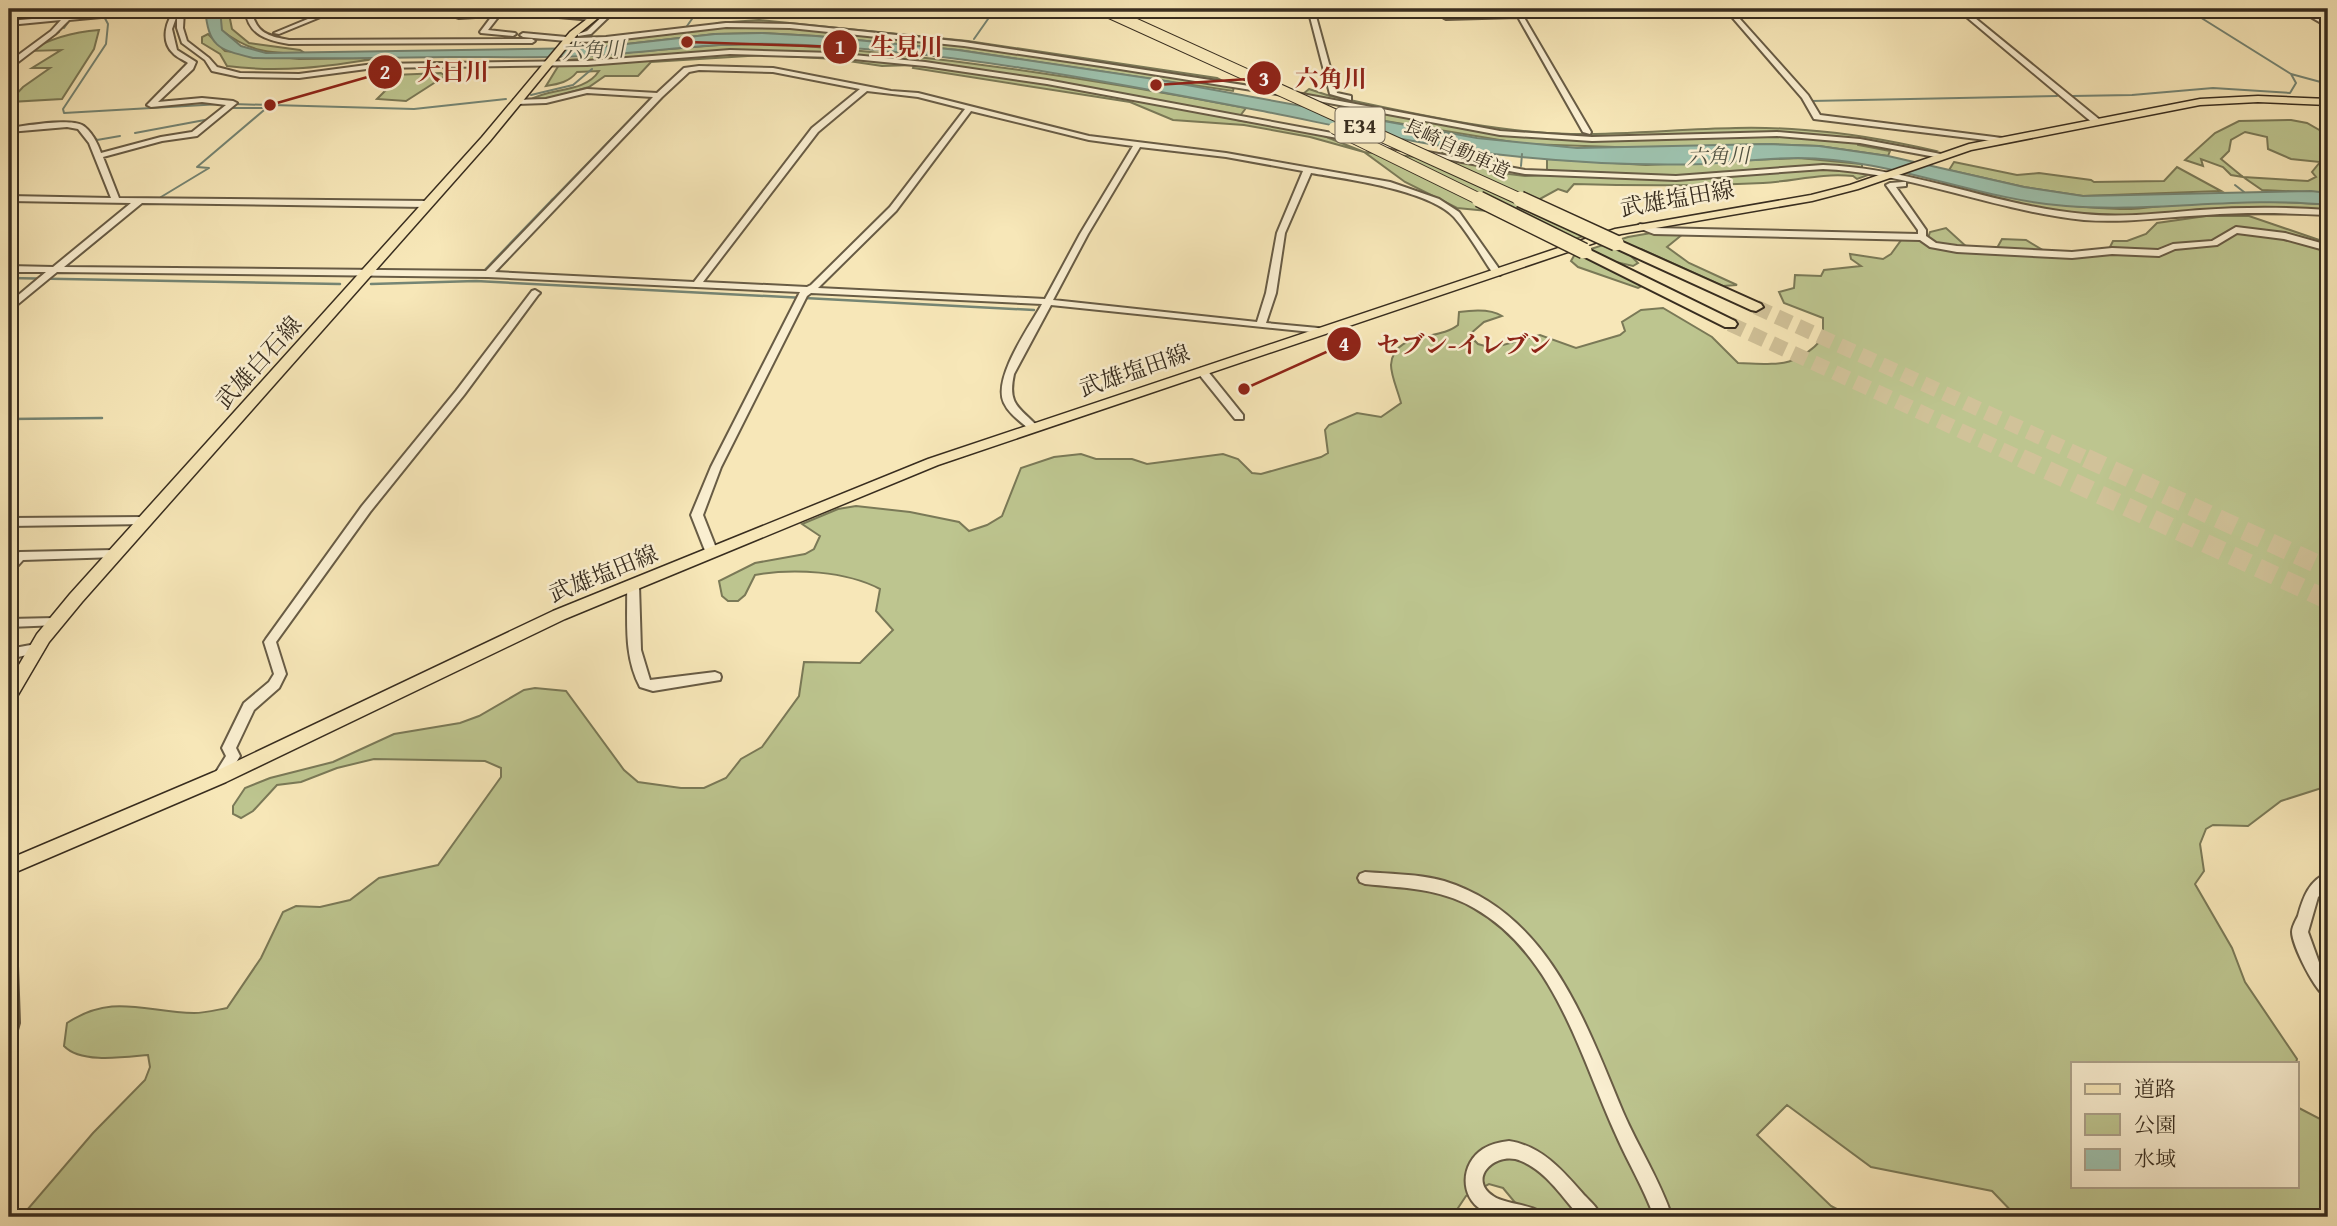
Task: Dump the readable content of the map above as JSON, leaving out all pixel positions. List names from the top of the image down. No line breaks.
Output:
{"streets":{"highway":["E34","長崎自動車道"],"main road":["武雄塩田線","武雄白石線"]},"water":["六角川"],"places":["生見川","六角川","大日川","セブン-イレブン"],"legend":["道路","公園","水域"]}
